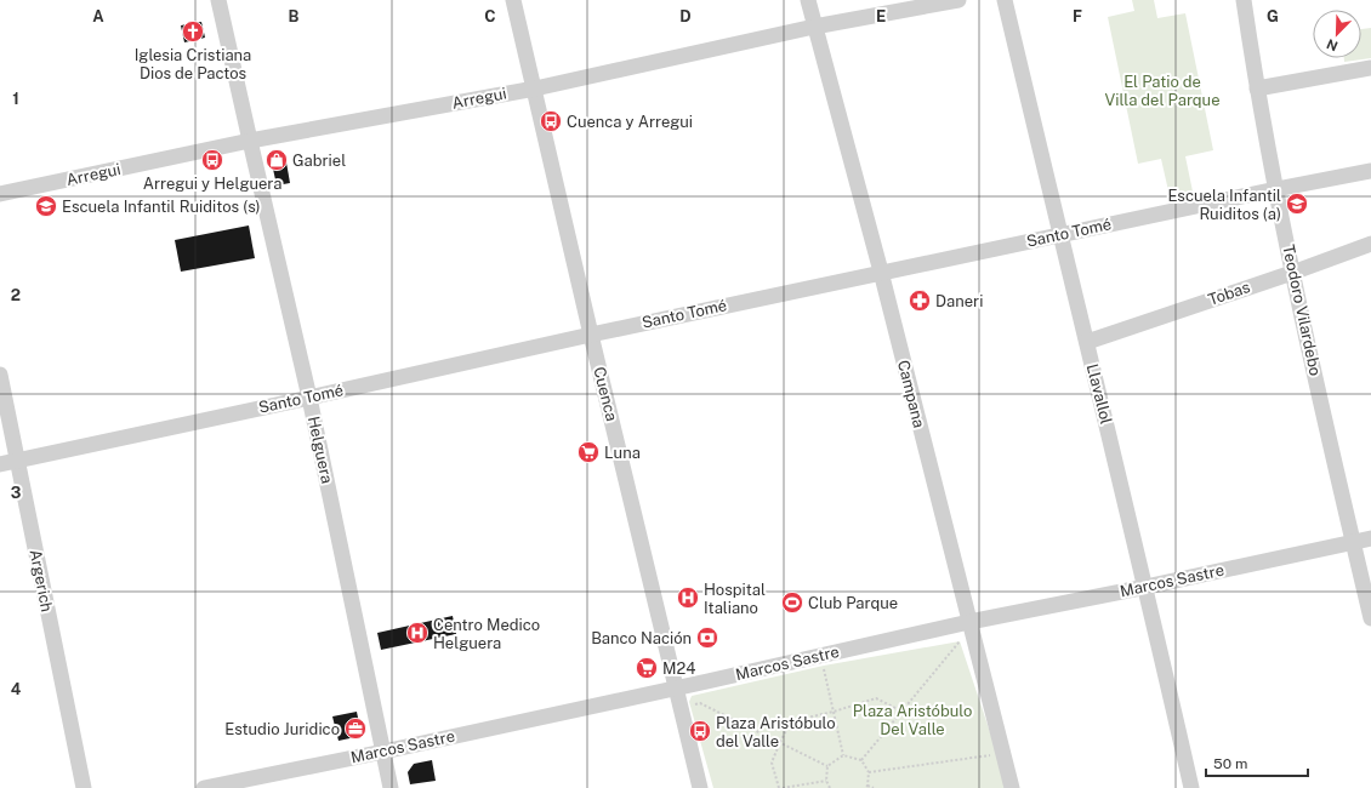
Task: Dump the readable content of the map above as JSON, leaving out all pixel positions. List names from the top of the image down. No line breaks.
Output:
{"streets":{"street":["Arregui","Santo Tomé","Tobas","Teodoro Vilardebo","Cuenca","Campana","Llavallol","Helguera","Argerich","Marcos Sastre"]},"crossings":[["Arregui","Cuenca"],["Arregui","Campana"],["Arregui","Helguera"],["Santo Tomé","Teodoro Vilardebo"],["Santo Tomé","Cuenca"],["Santo Tomé","Campana"],["Santo Tomé","Llavallol"],["Santo Tomé","Helguera"],["Santo Tomé","Argerich"],["Tobas","Teodoro Vilardebo"],["Tobas","Llavallol"],["Teodoro Vilardebo","Marcos Sastre"],["Cuenca","Marcos Sastre"],["Campana","Marcos Sastre"],["Llavallol","Marcos Sastre"],["Helguera","Marcos Sastre"]],"parks":["El Patio de Villa del Parque","Plaza Aristóbulo Del Valle"],"places":{"church":["Iglesia Cristiana Dios de Pactos"],"bus stop":["Cuenca y Arregui","Arregui y Helguera","Plaza Aristóbulo del Valle"],"shop":["Gabriel"],"school or university":["Escuela Infantil Ruiditos (a)","Escuela Infantil Ruiditos (s)"],"pharmacy":["Daneri"],"supermarket":["Luna","M24"],"hospital":["Hospital Italiano","Centro Medico Helguera"],"sports":["Club Parque"],"bank":["Banco Nación"],"office":["Estudio Juridico"]},"scale_bar":"50 m","north":"bottom left","grid":{"columns":["A","B","C","D","E","F","G"],"rows":["1","2","3","4"]}}
